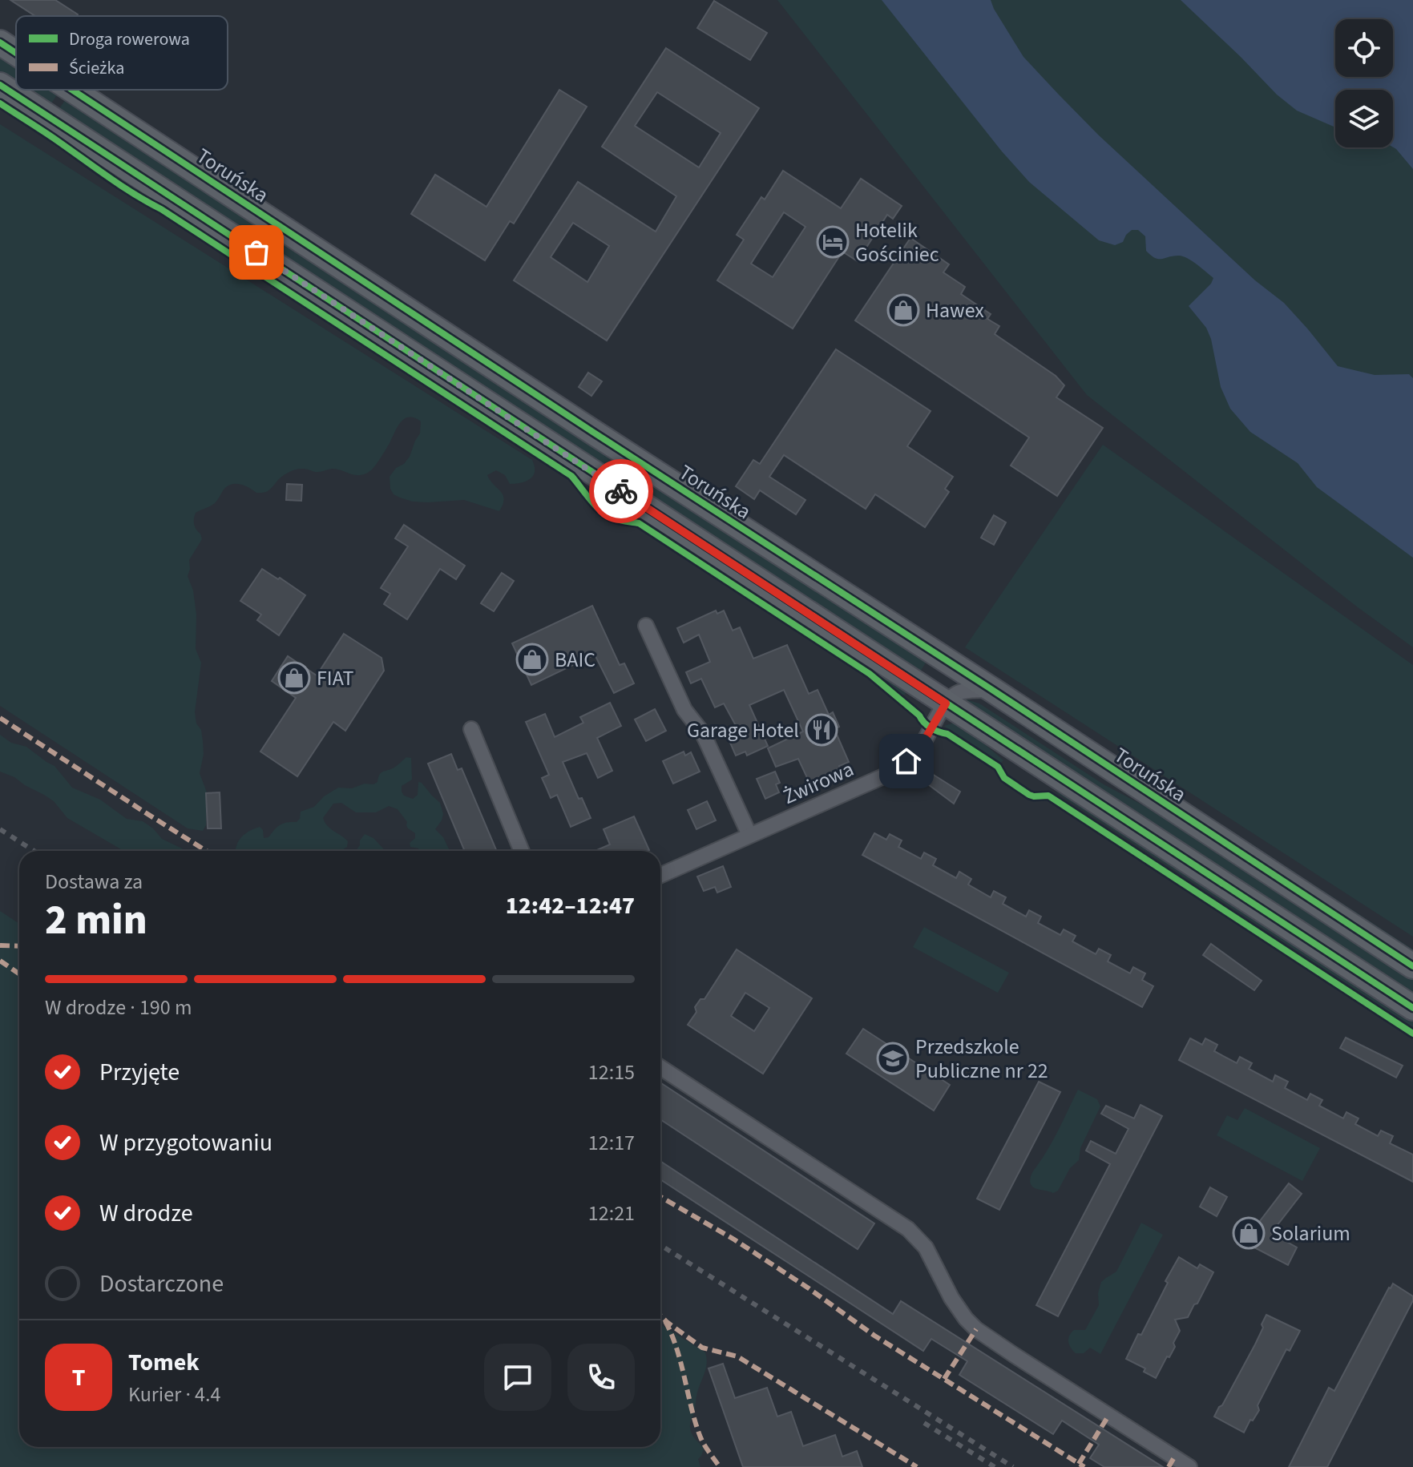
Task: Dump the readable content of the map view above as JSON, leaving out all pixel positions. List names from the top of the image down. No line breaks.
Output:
{"streets":{"main road":["Toruńska"],"street":["Żwirowa"]},"places":{"hotel":["Hotelik Gościniec"],"shop":["Hawex","BAIC","FIAT","Solarium"],"restaurant":["Garage Hotel"],"school or university":["Przedszkole Publiczne nr 22"]},"legend":["Droga rowerowa","Ścieżka"],"page":{"heading":["2 min","Dostawa za","12:42–12:47"],"panel":["Tomek","Kurier · 4.4"],"bar":"W drodze · 190 m","list":[["Przyjęte","12:15"],["W przygotowaniu","12:17"],["W drodze","12:21"],"Dostarczone"],"round":"T"}}
